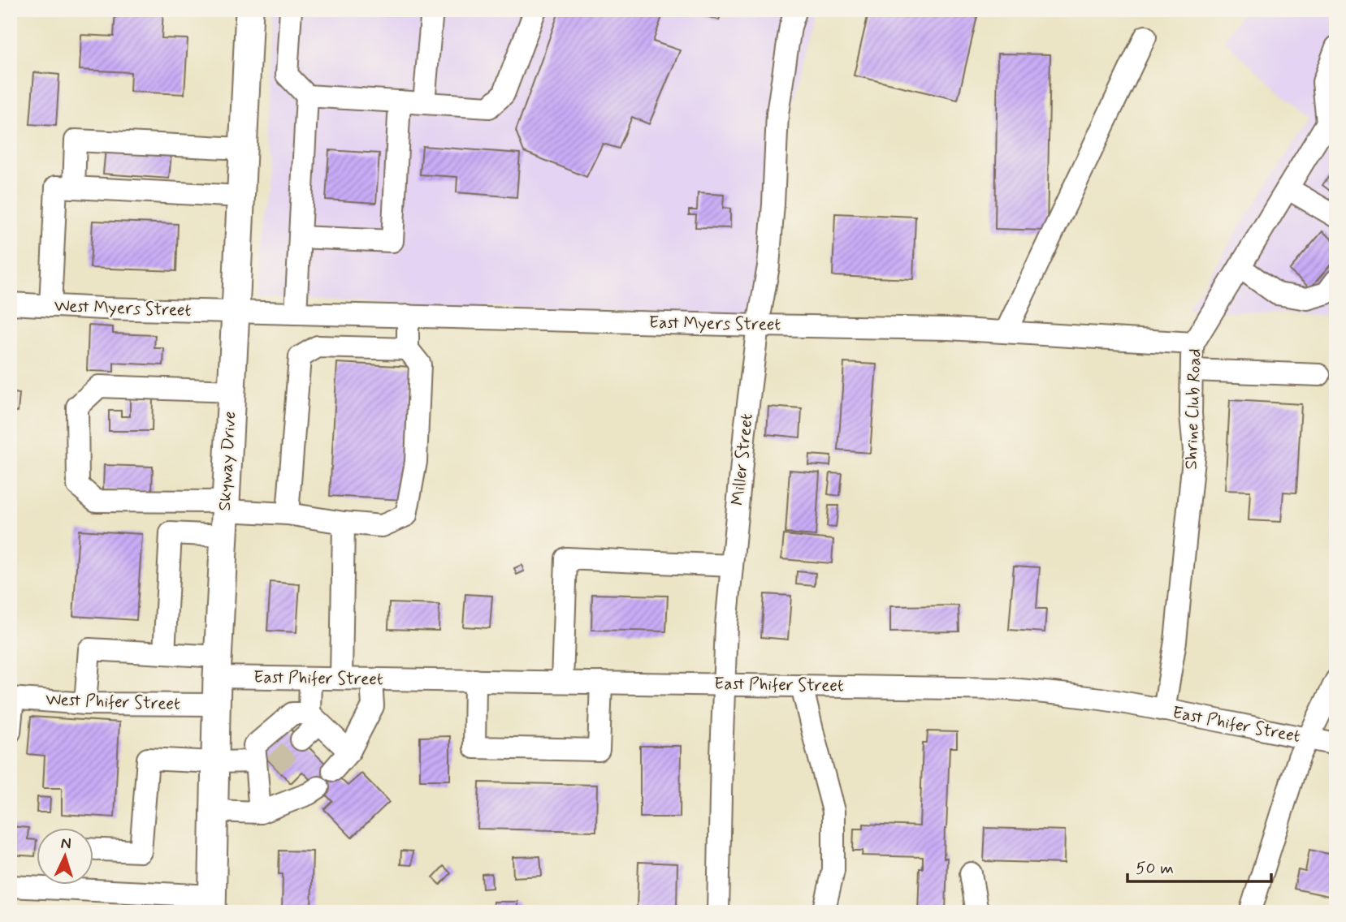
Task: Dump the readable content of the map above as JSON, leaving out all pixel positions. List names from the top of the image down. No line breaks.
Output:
{"streets":{"main road":["Skyway Drive"],"street":["West Myers Street","East Myers Street","Shrine Club Road","Miller Street","East Phifer Street","West Phifer Street"]},"crossings":[["West Myers Street","East Myers Street"],["West Myers Street","Skyway Drive"],["East Myers Street","Shrine Club Road"],["East Myers Street","Miller Street"],["East Myers Street","Skyway Drive"],["Shrine Club Road","East Phifer Street"],["Miller Street","East Phifer Street"],["Skyway Drive","East Phifer Street"],["Skyway Drive","West Phifer Street"],["East Phifer Street","West Phifer Street"]],"scale_bar":"50 m","north":"top"}
